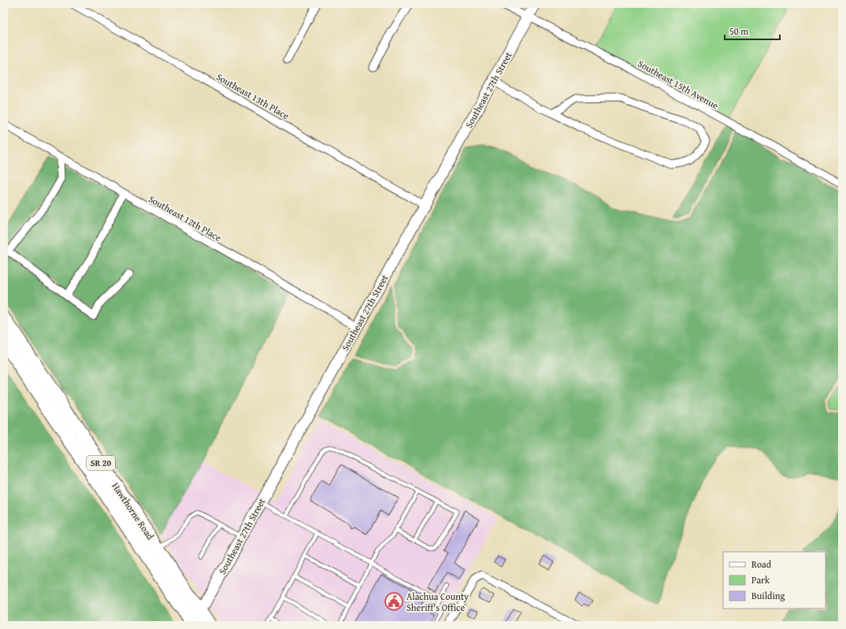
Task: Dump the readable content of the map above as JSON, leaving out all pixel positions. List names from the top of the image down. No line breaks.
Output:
{"streets":{"highway":["SR 20","Hawthorne Road"],"street":["Southeast 15th Avenue","Southeast 27th Street","Southeast 13th Place","Southeast 12th Place"]},"crossings":[["Southeast 15th Avenue","Southeast 27th Street"],["Southeast 27th Street","Southeast 13th Place"],["Southeast 27th Street","Southeast 12th Place"],["Southeast 27th Street","Hawthorne Road"]],"places":{"public building":["Alachua County Sheriff's Office"]},"legend":["Road","Park","Building"],"scale_bar":"50 m"}
